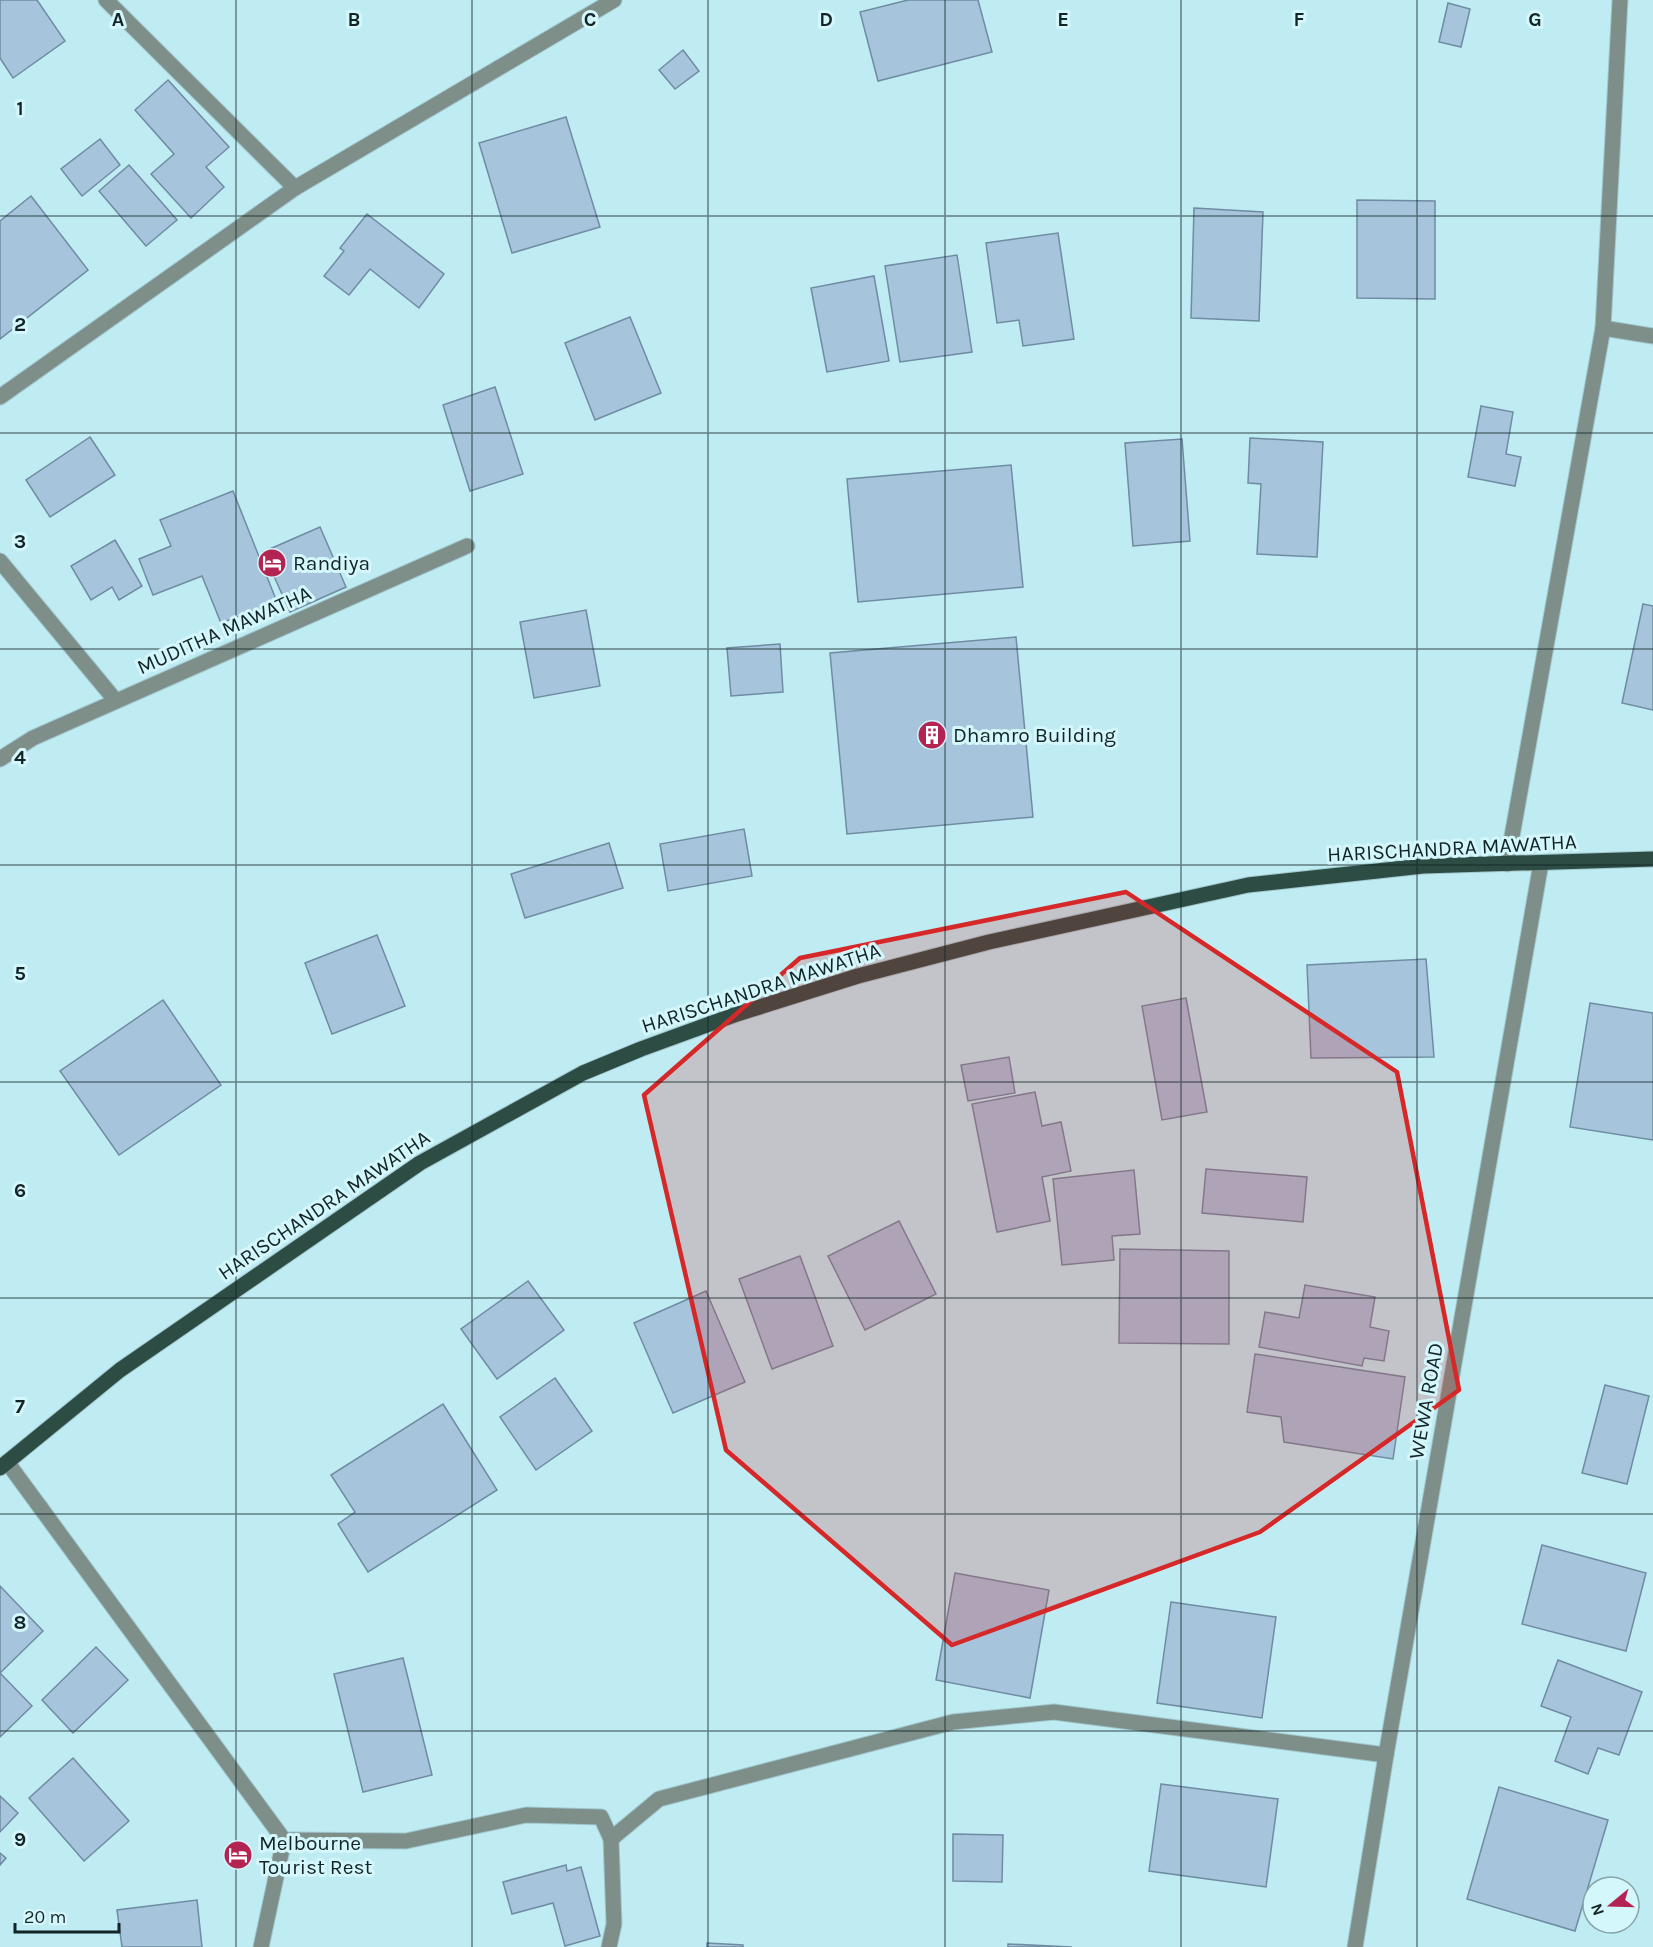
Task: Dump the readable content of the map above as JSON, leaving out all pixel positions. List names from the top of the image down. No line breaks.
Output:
{"streets":{"main road":["HARISCHANDRA MAWATHA"],"street":["MUDITHA MAWATHA","WEWA ROAD"]},"crossings":[["HARISCHANDRA MAWATHA","WEWA ROAD"]],"places":{"hotel":["Randiya","Melbourne Tourist Rest"],"building":["Dhamro Building"]},"scale_bar":"20 m","north":"left","grid":{"columns":["A","B","C","D","E","F","G"],"rows":["1","2","3","4","5","6","7","8","9"]}}
